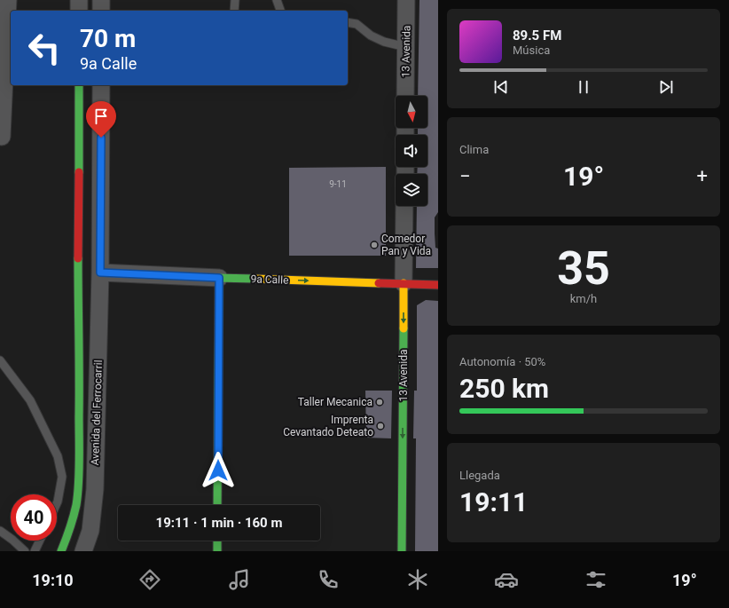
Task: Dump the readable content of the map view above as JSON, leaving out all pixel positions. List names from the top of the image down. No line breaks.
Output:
{"streets":{"street":["13 Avenida","9a Calle","Avenida del Ferrocarril"]},"crossings":[["13 Avenida","9a Calle"],["9a Calle","Avenida del Ferrocarril"]],"one_way":["13 Avenida","9a Calle"],"places":["Comedor Pan y Vida","Taller Mecanica","Imprenta Cevantado Deteato"],"house_numbers":["9-11"],"north":"bottom","page":{"turn":["70 m","9a Calle"],"song":["89.5 FM","Música"],"tile":["Clima",["35","km/h"],["Autonomía · 50%","250 km"],["Llegada","19:11"]],"heat":["−","19°","+"],"limit":"40","trip":"19:11 · 1 min · 160 m","tabs":["19:10","19°"]}}
